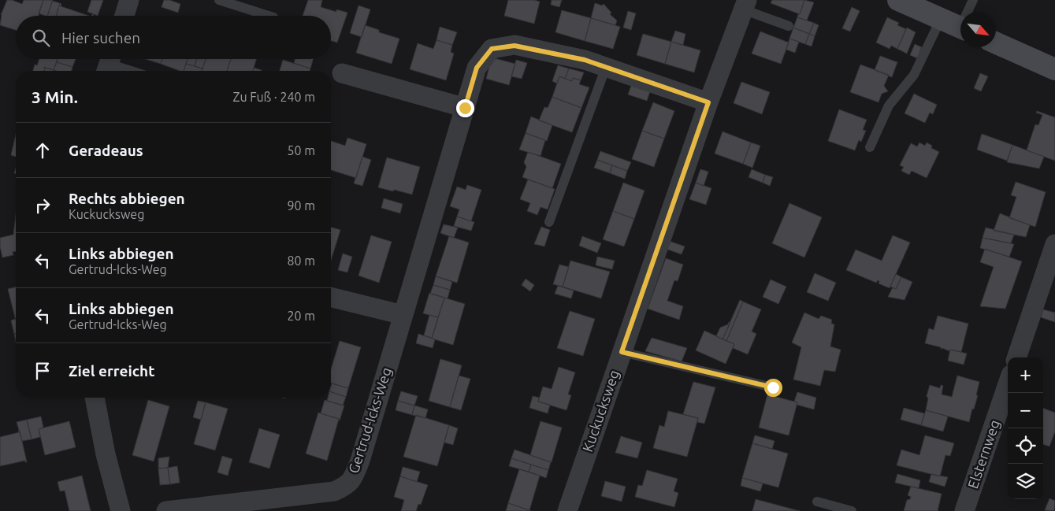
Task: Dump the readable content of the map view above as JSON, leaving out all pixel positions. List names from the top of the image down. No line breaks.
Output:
{"streets":{"street":["Kuckucksweg","Gertrud-Icks-Weg","Elsternweg"]},"crossings":[["Kuckucksweg","Gertrud-Icks-Weg"]],"north":"bottom right","page":{"search":"Hier suchen","heading":["3 Min.","Zu Fuß · 240 m"],"list":[["Geradeaus","50 m"],["Rechts abbiegen","Kuckucksweg","90 m"],["Links abbiegen","Gertrud-Icks-Weg","80 m"],["Links abbiegen","Gertrud-Icks-Weg","20 m"],"Ziel erreicht"],"map_buttons":["+","−"]}}
